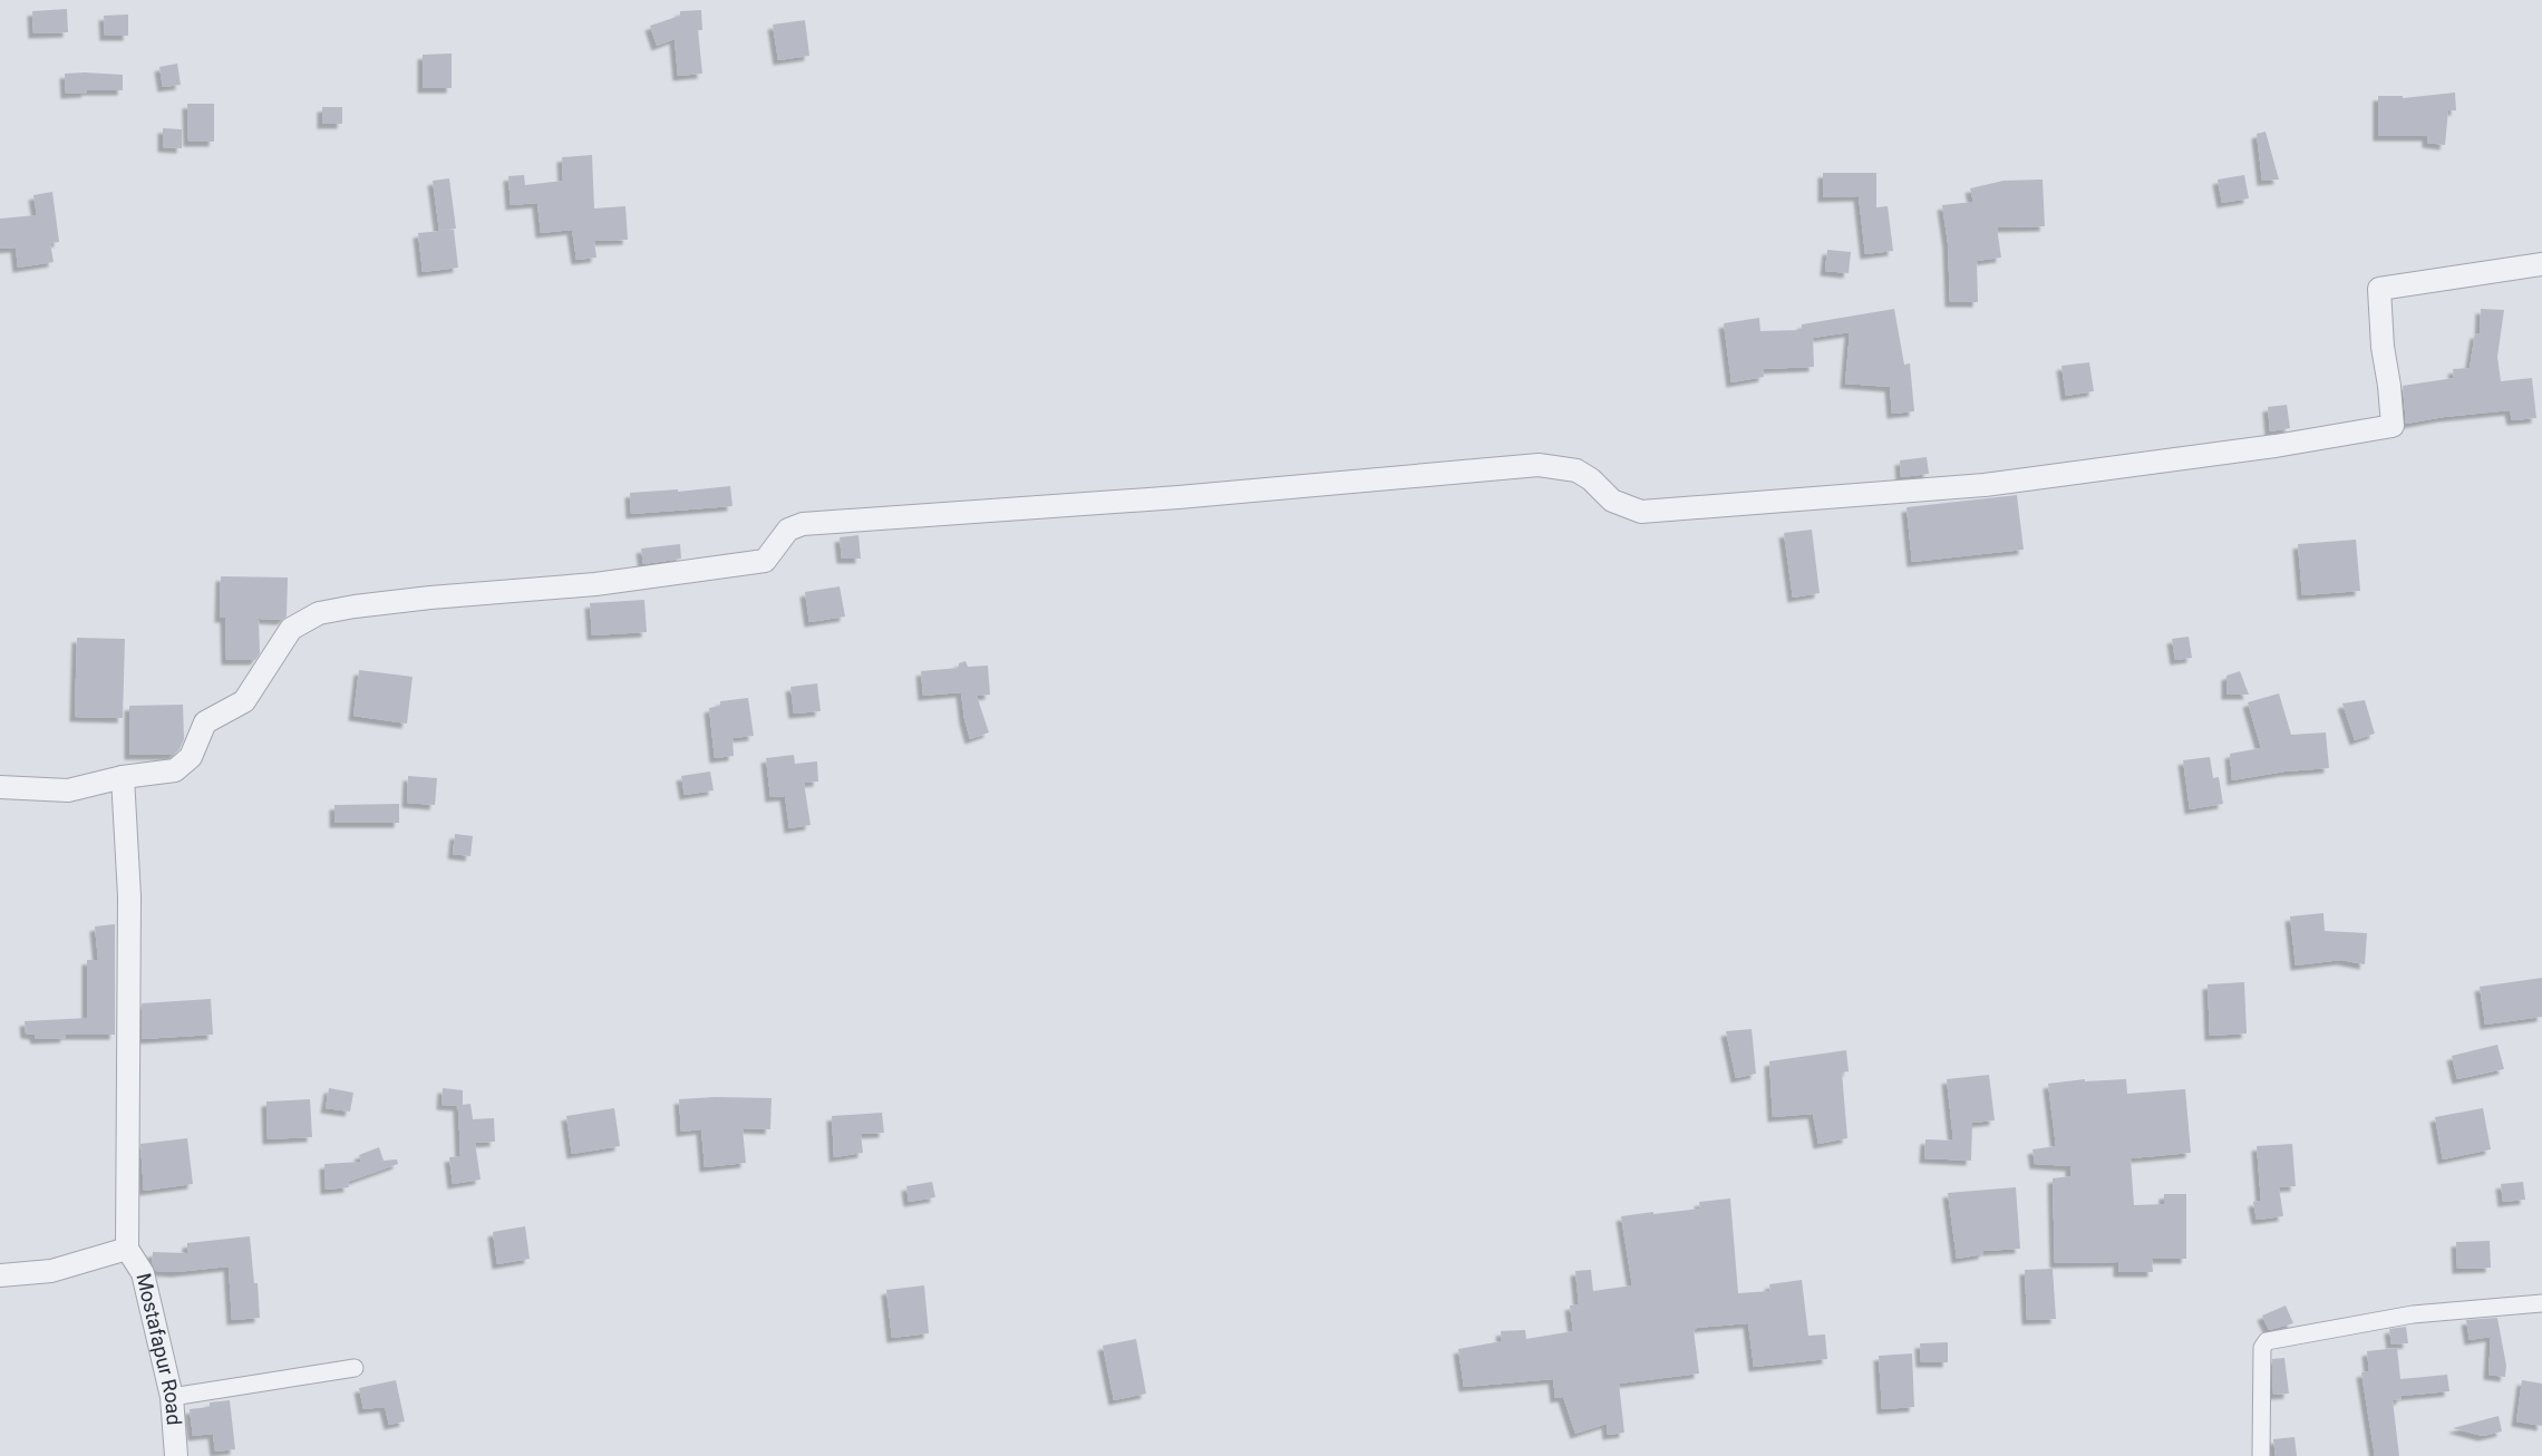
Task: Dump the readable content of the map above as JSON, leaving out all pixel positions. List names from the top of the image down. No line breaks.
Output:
{"streets":{"street":["Mostafapur Road"]}}
